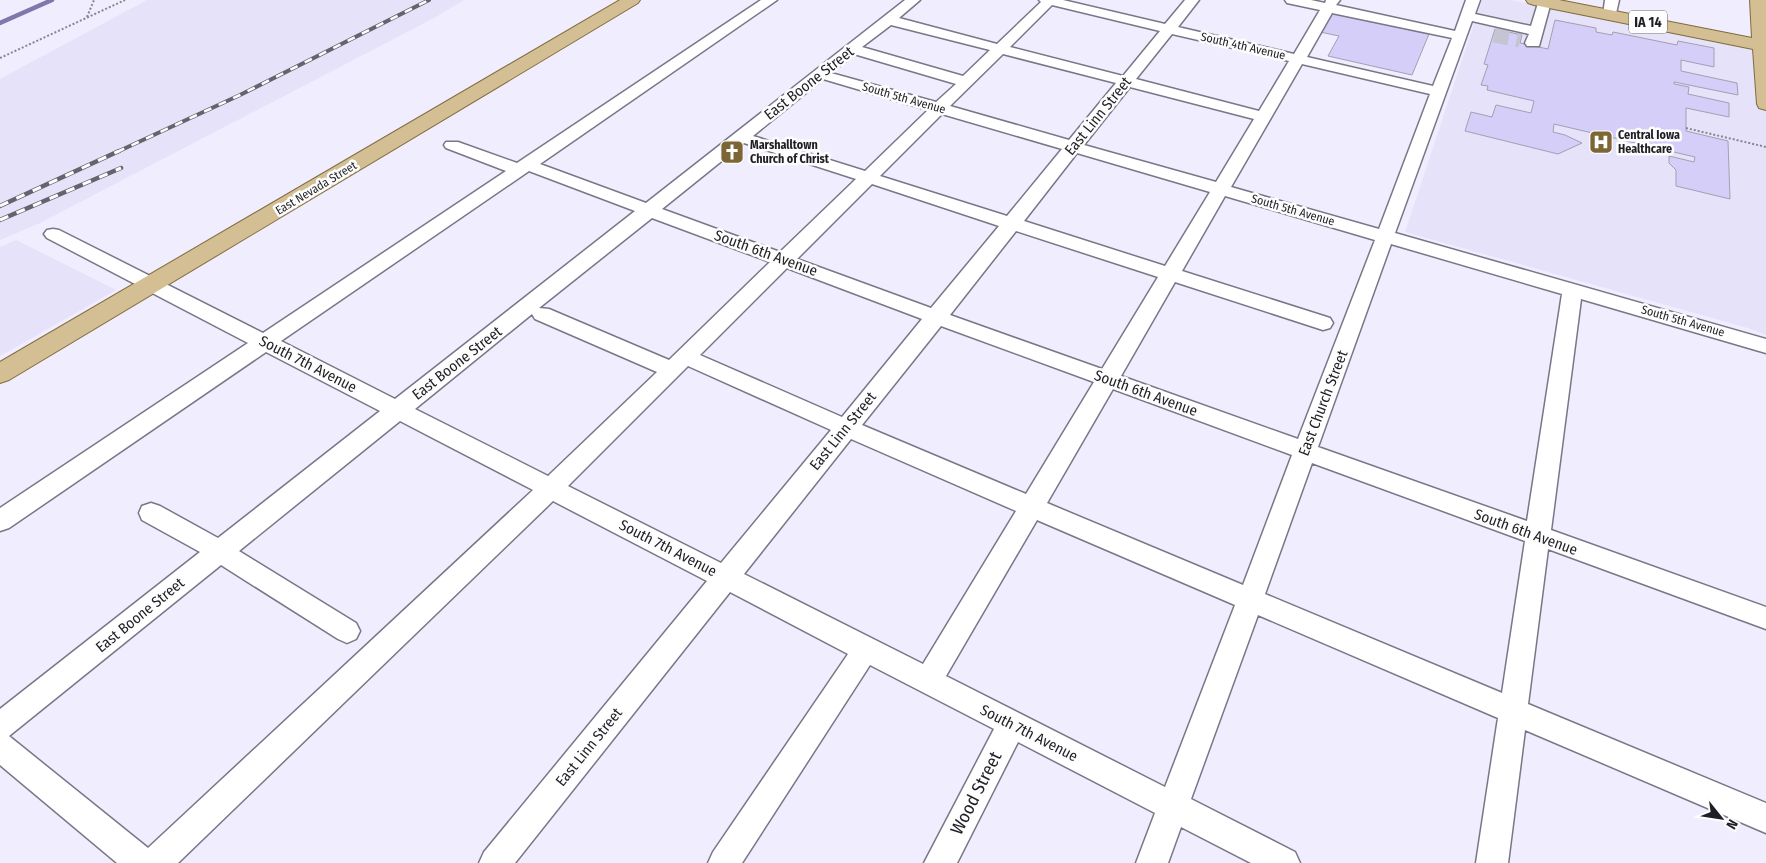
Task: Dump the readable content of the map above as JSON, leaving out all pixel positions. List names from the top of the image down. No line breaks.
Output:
{"streets":{"main road":["IA 14","East Nevada Street"],"street":["South 4th Avenue","East Boone Street","South 5th Avenue","East Linn Street","South 6th Avenue","South 7th Avenue","East Church Street","Wood Street"]},"crossings":[["South 4th Avenue","East Linn Street"],["South 4th Avenue","East Church Street"],["East Boone Street","South 5th Avenue"],["East Boone Street","South 6th Avenue"],["East Boone Street","South 7th Avenue"],["South 5th Avenue","East Linn Street"],["South 5th Avenue","East Church Street"],["East Linn Street","South 6th Avenue"],["East Linn Street","South 7th Avenue"],["East Nevada Street","South 7th Avenue"],["South 6th Avenue","East Church Street"],["South 7th Avenue","East Church Street"],["South 7th Avenue","Wood Street"]],"places":{"hospital":["Central Iowa Healthcare"],"church":["Marshalltown Church of Christ"]},"north":"bottom right"}
